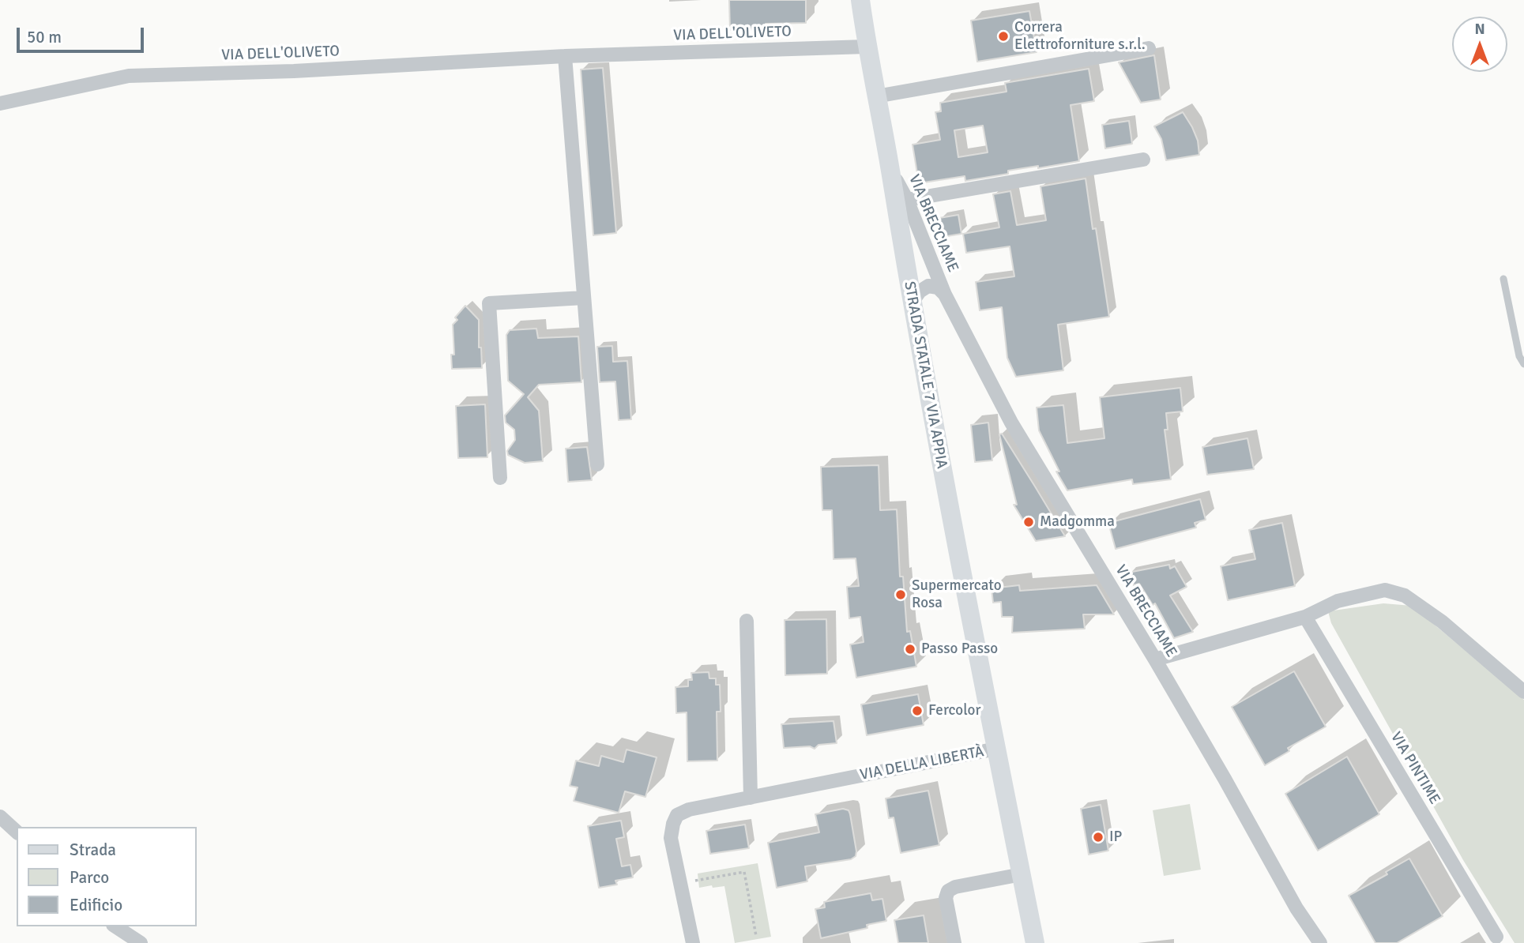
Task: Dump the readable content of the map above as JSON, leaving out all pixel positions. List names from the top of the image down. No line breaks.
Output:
{"streets":{"main road":["STRADA STATALE 7 VIA APPIA","VIA DELLA LIBERTÀ"],"street":["VIA DELL'OLIVETO","VIA BRECCIAME","VIA PINTIME"]},"crossings":[["VIA DELL'OLIVETO","STRADA STATALE 7 VIA APPIA"],["VIA BRECCIAME","STRADA STATALE 7 VIA APPIA"],["STRADA STATALE 7 VIA APPIA","VIA DELLA LIBERTÀ"]],"places":["Correra Elettroforniture s.r.l.","Madgomma","Supermercato Rosa","Passo Passo","Fercolor","IP"],"legend":["Strada","Parco","Edificio"],"scale_bar":"50 m","north":"top"}
